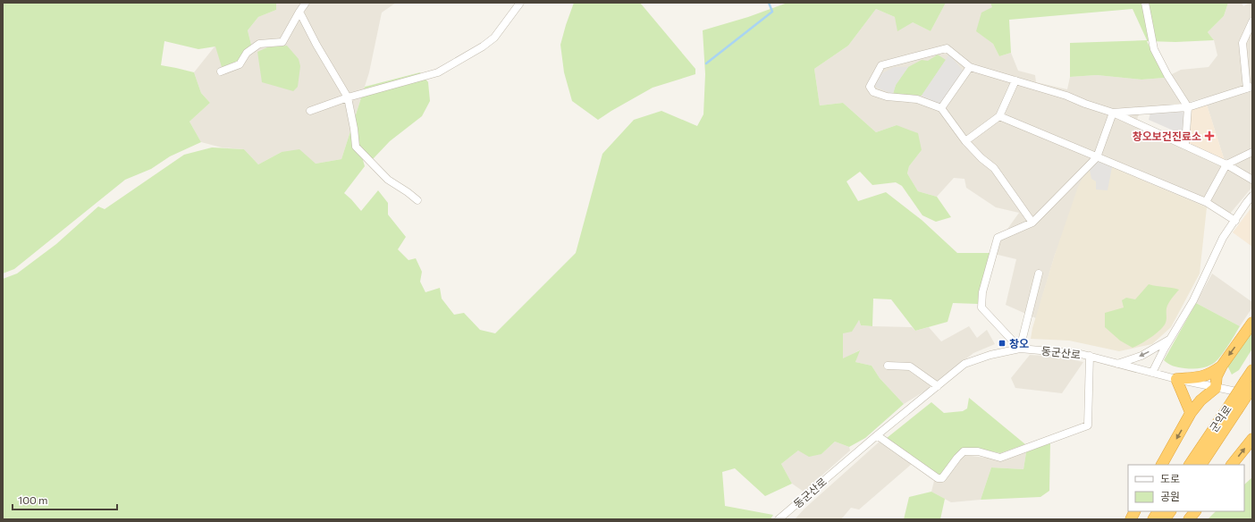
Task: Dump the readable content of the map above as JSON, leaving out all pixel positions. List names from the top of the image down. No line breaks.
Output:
{"streets":{"highway":["군익로"],"street":["동군산로"]},"places":{"health":["창오보건진료소"],"transit":["창오"]},"legend":["도로","공원"],"scale_bar":"100 m"}
